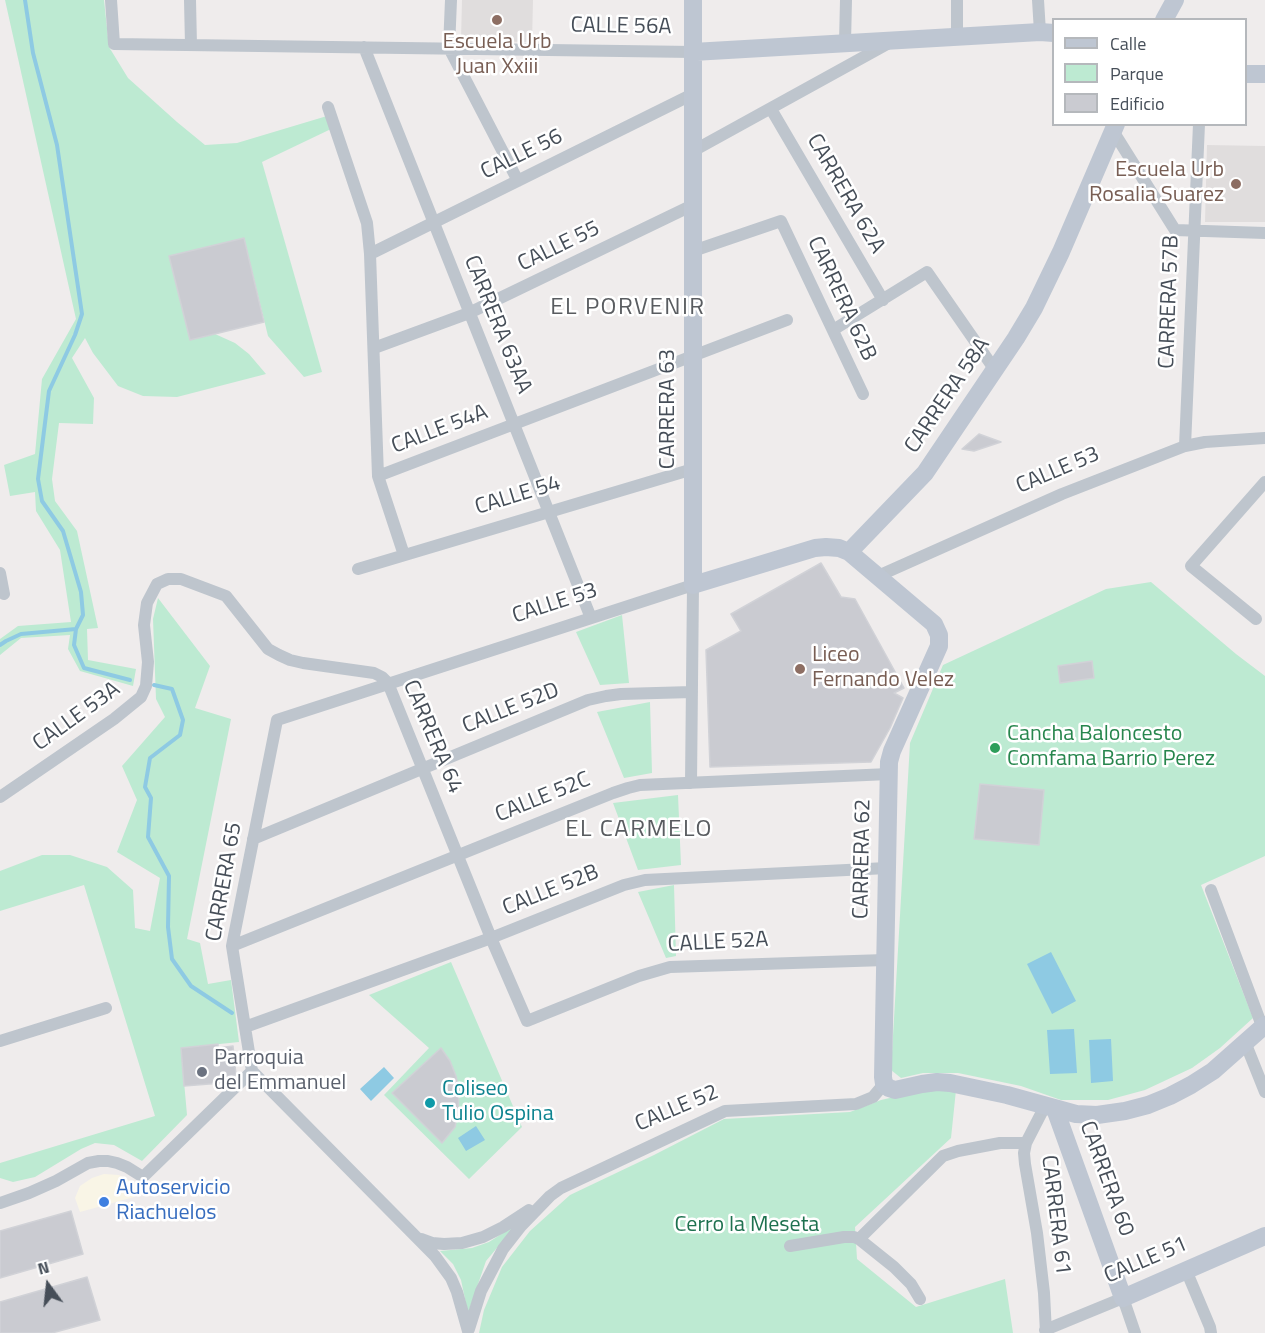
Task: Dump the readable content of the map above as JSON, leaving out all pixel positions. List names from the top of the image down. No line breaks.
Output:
{"streets":{"street":["CALLE 56A","CALLE 56","CARRERA 62A","CALLE 55","CARRERA 62B","CARRERA 57B","CARRERA 63AA","CARRERA 58A","CARRERA 63","CALLE 54A","CALLE 53","CALLE 54","CALLE 52D","CALLE 53A","CARRERA 64","CALLE 52C","CARRERA 62","CARRERA 65","CALLE 52B","CALLE 52A","CALLE 52","CARRERA 60","CARRERA 61","CALLE 51"]},"crossings":[["CALLE 56A","CARRERA 63AA"],["CALLE 56A","CARRERA 63"],["CALLE 56","CARRERA 63AA"],["CALLE 56","CARRERA 63"],["CALLE 55","CARRERA 63AA"],["CALLE 55","CARRERA 63"],["CARRERA 62B","CARRERA 63"],["CARRERA 57B","CALLE 53"],["CARRERA 63AA","CALLE 54A"],["CARRERA 63AA","CALLE 53"],["CARRERA 63AA","CALLE 54"],["CARRERA 58A","CALLE 53"],["CARRERA 63","CALLE 54A"],["CARRERA 63","CALLE 53"],["CARRERA 63","CALLE 54"],["CARRERA 63","CALLE 52D"],["CARRERA 63","CALLE 52C"],["CALLE 53","CARRERA 64"],["CALLE 53","CARRERA 62"],["CALLE 53","CARRERA 65"],["CALLE 52D","CARRERA 64"],["CALLE 52D","CARRERA 65"],["CALLE 53A","CARRERA 64"],["CARRERA 64","CALLE 52C"],["CARRERA 64","CALLE 52B"],["CARRERA 64","CALLE 52A"],["CALLE 52C","CARRERA 62"],["CALLE 52C","CARRERA 65"],["CARRERA 62","CALLE 52B"],["CARRERA 62","CALLE 52A"],["CARRERA 62","CALLE 52"],["CARRERA 65","CALLE 52B"],["CARRERA 60","CARRERA 61"],["CARRERA 60","CALLE 51"],["CARRERA 61","CALLE 51"]],"districts":["EL PORVENIR","EL CARMELO"],"parks":["Cerro la Meseta"],"places":["Escuela Urb Juan Xxiii","Escuela Urb Rosalia Suarez","Liceo Fernando Velez","Cancha Baloncesto Comfama Barrio Perez","Parroquia del Emmanuel","Coliseo Tulio Ospina","Autoservicio Riachuelos"],"legend":["Calle","Parque","Edificio"],"north":"top"}
